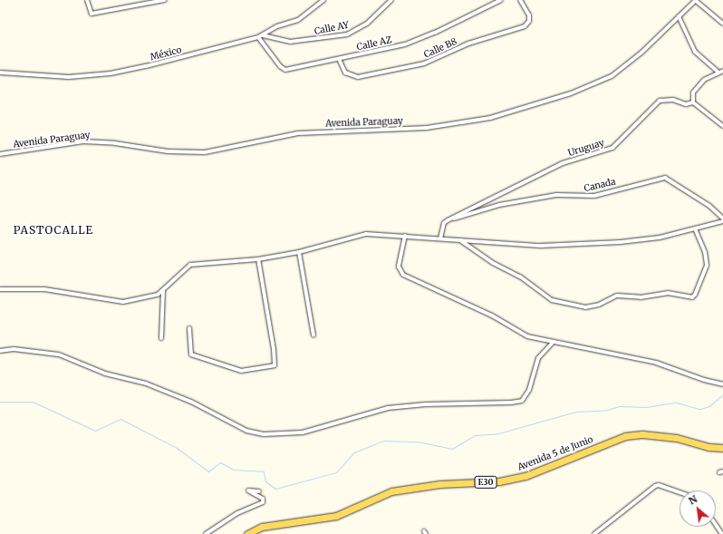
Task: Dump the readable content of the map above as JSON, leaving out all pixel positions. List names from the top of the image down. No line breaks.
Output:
{"streets":{"main road":["Avenida 5 de Junio","E30"],"street":["Calle AY","Calle AZ","Calle B8","México","Avenida Paraguay","Uruguay","Canada"]},"crossings":[["Calle AY","México"],["Calle AZ","Calle B8"],["Calle AZ","México"],["Uruguay","Canada"]],"districts":["PASTOCALLE"],"north":"top left"}
